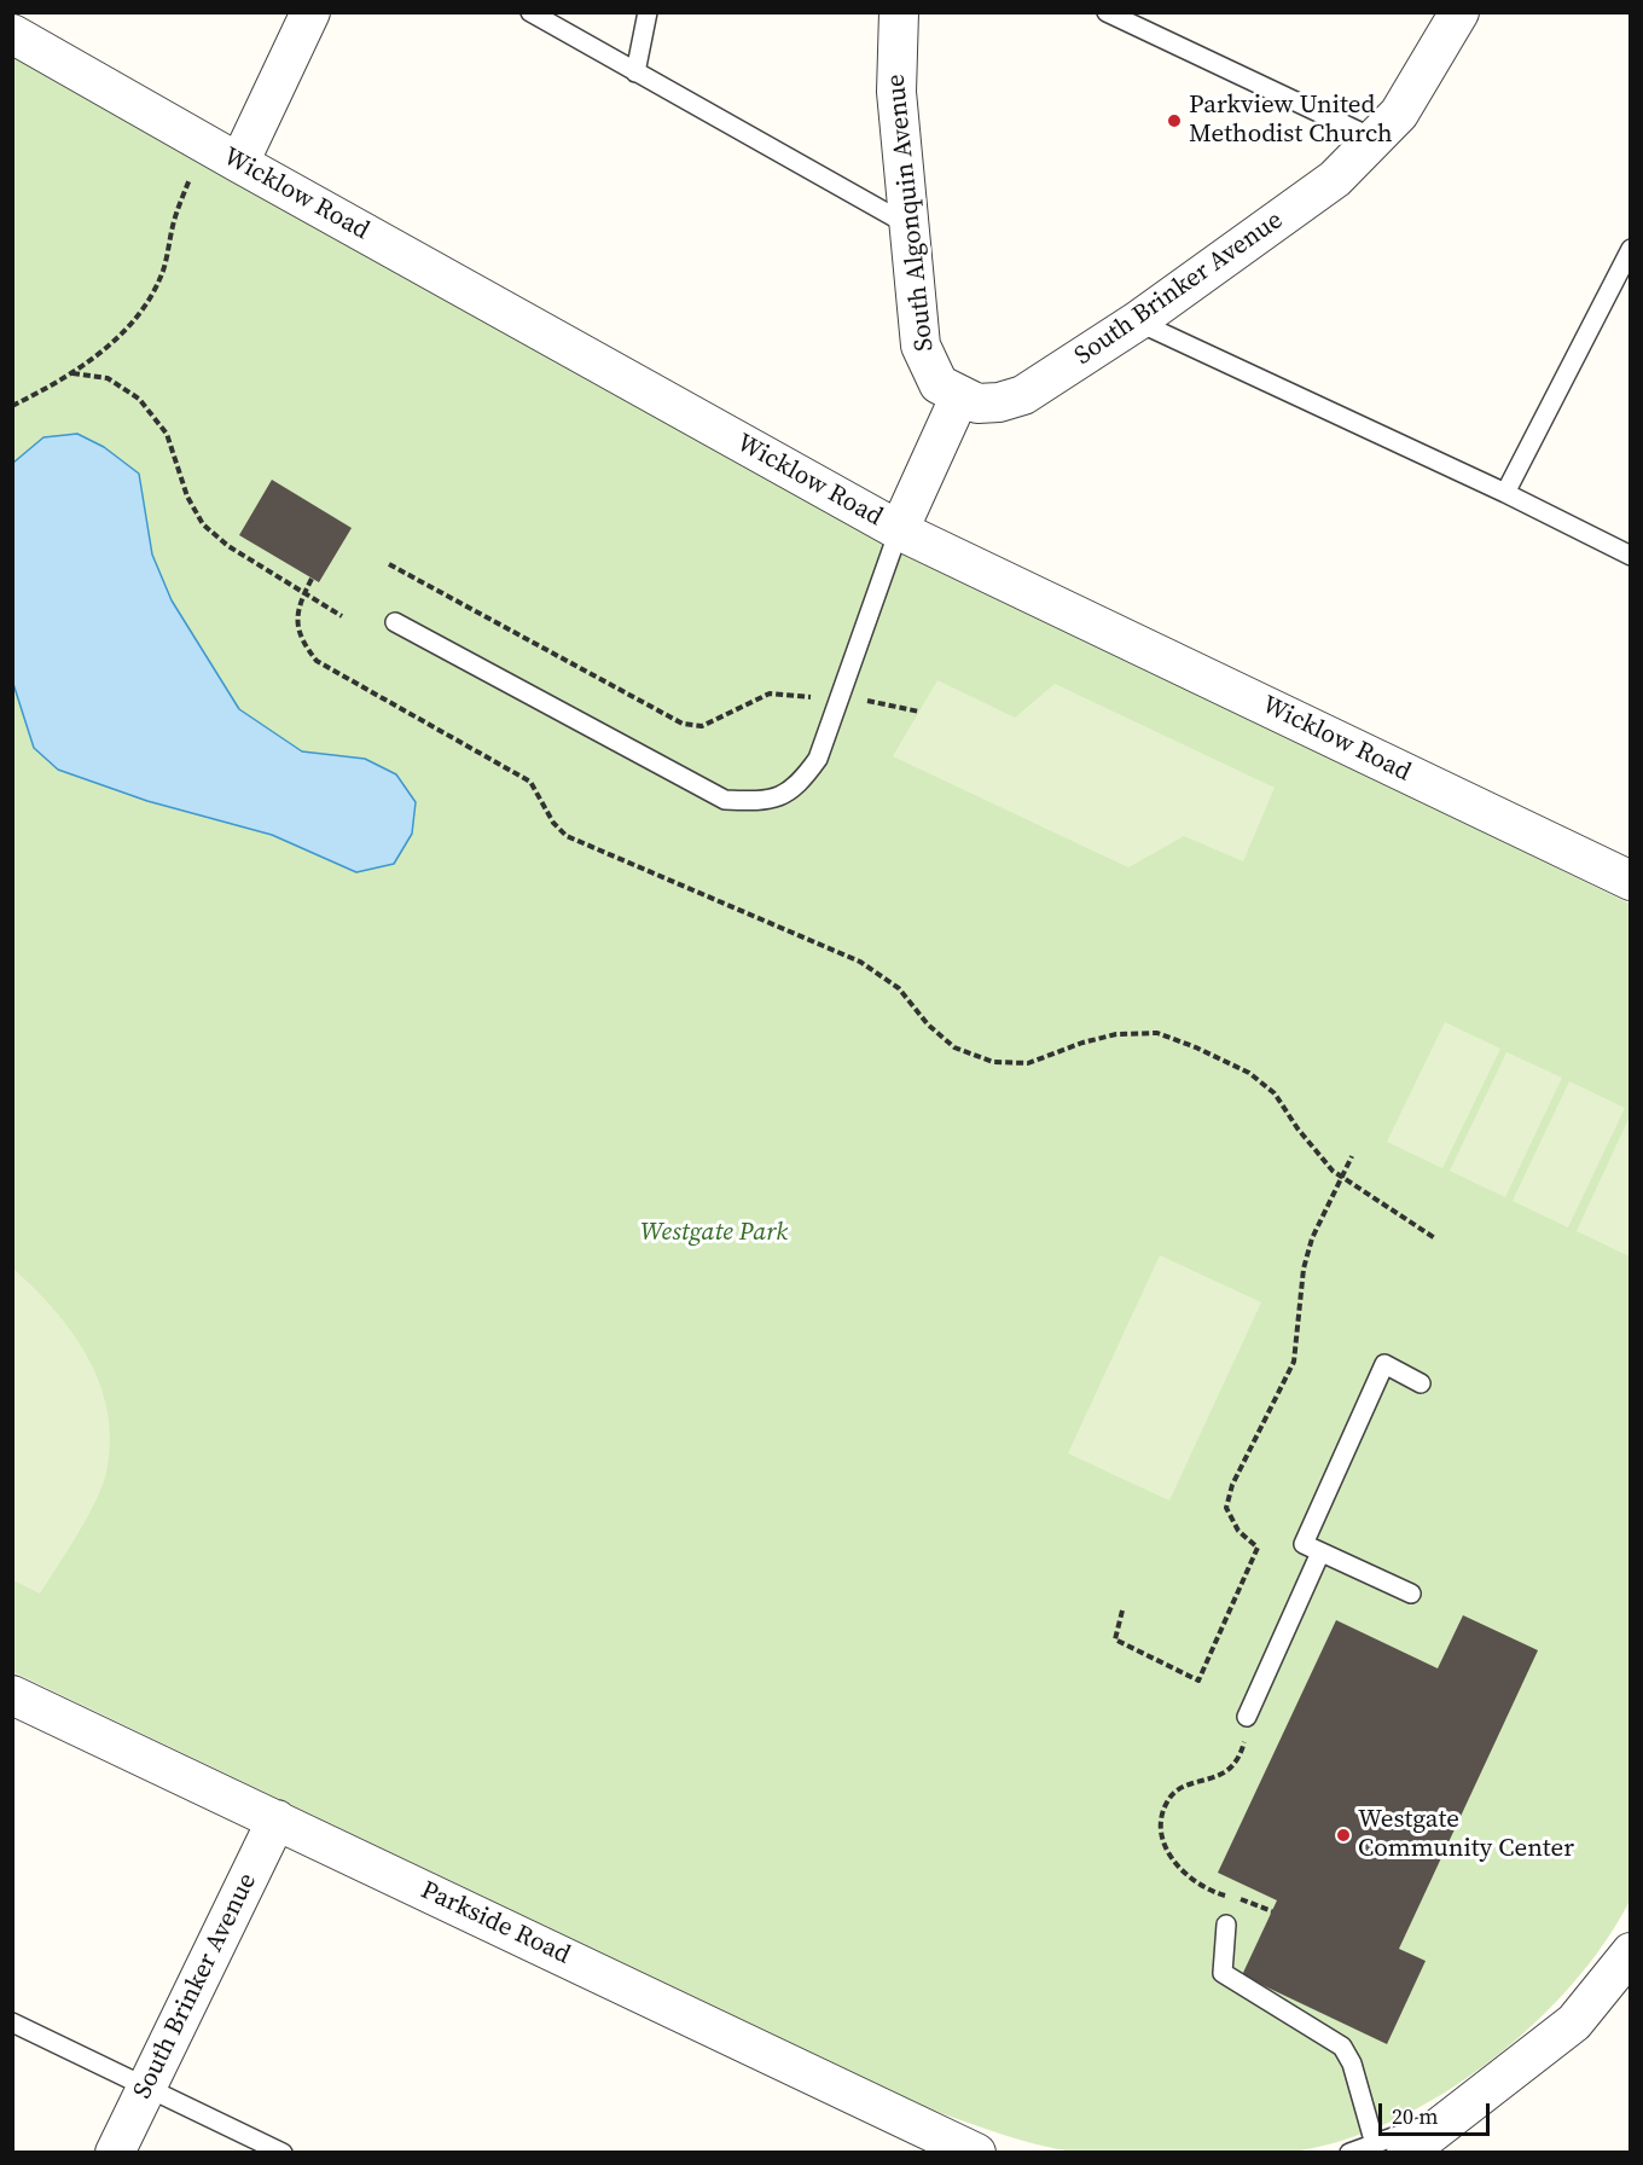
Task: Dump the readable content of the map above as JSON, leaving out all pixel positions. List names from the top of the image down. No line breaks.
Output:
{"streets":{"street":["Wicklow Road","South Algonquin Avenue","South Brinker Avenue","Parkside Road"]},"crossings":[["South Algonquin Avenue","South Brinker Avenue"],["South Brinker Avenue","Parkside Road"]],"parks":["Westgate Park"],"places":["Parkview United Methodist Church","Westgate Community Center"],"scale_bar":"20 m"}
